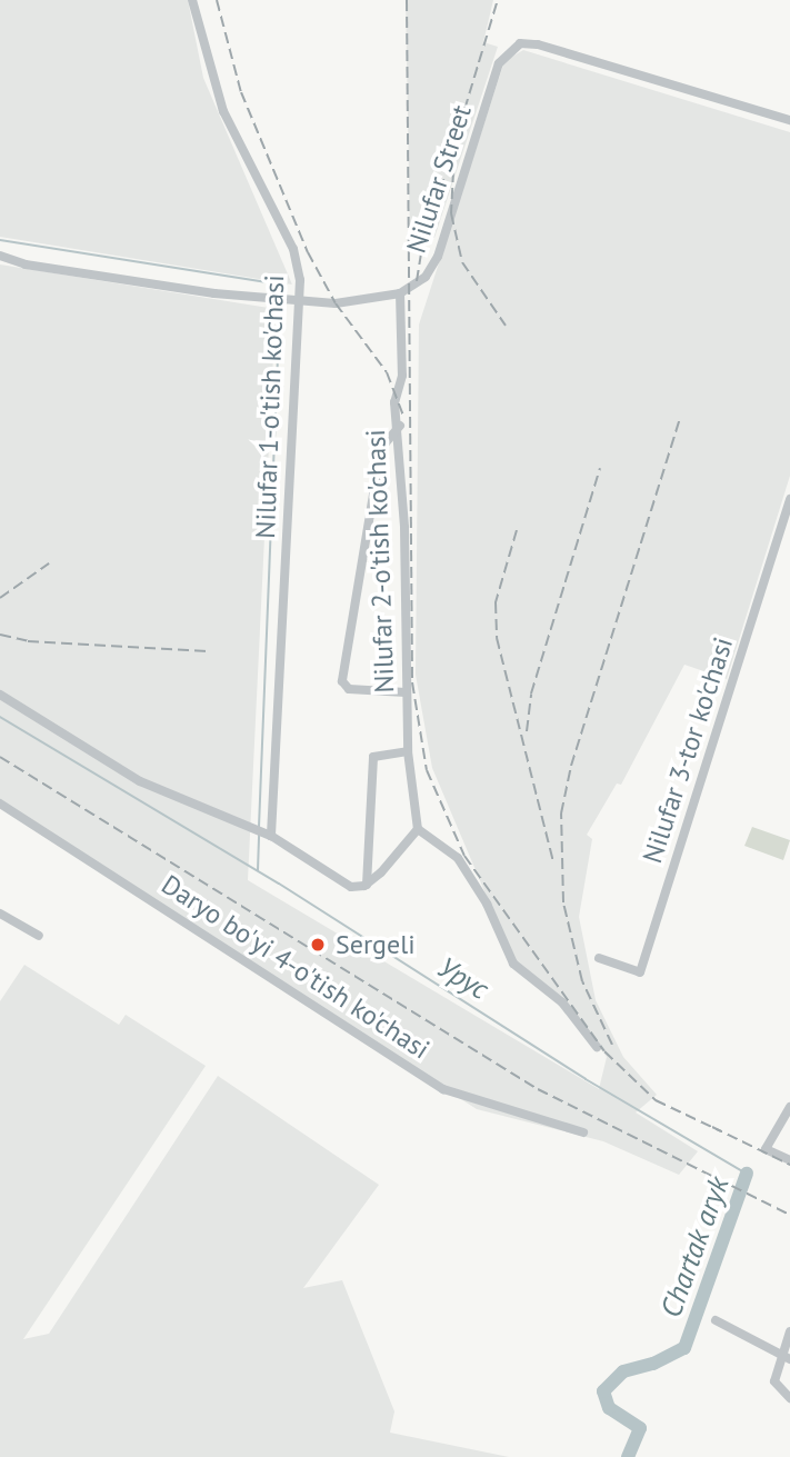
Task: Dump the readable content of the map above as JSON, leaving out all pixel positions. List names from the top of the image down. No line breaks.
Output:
{"streets":{"street":["Nilufar Street","Nilufar 1-o'tish ko'chasi","Nilufar 2-o'tish ko'chasi","Nilufar 3-tor ko'chasi","Daryo bo'yi 4-o'tish ko'chasi"]},"crossings":[["Nilufar Street","Nilufar 1-o'tish ko'chasi"],["Nilufar Street","Nilufar 2-o'tish ko'chasi"]],"water":["Урус","Chartak aryk"],"places":["Sergeli"]}
